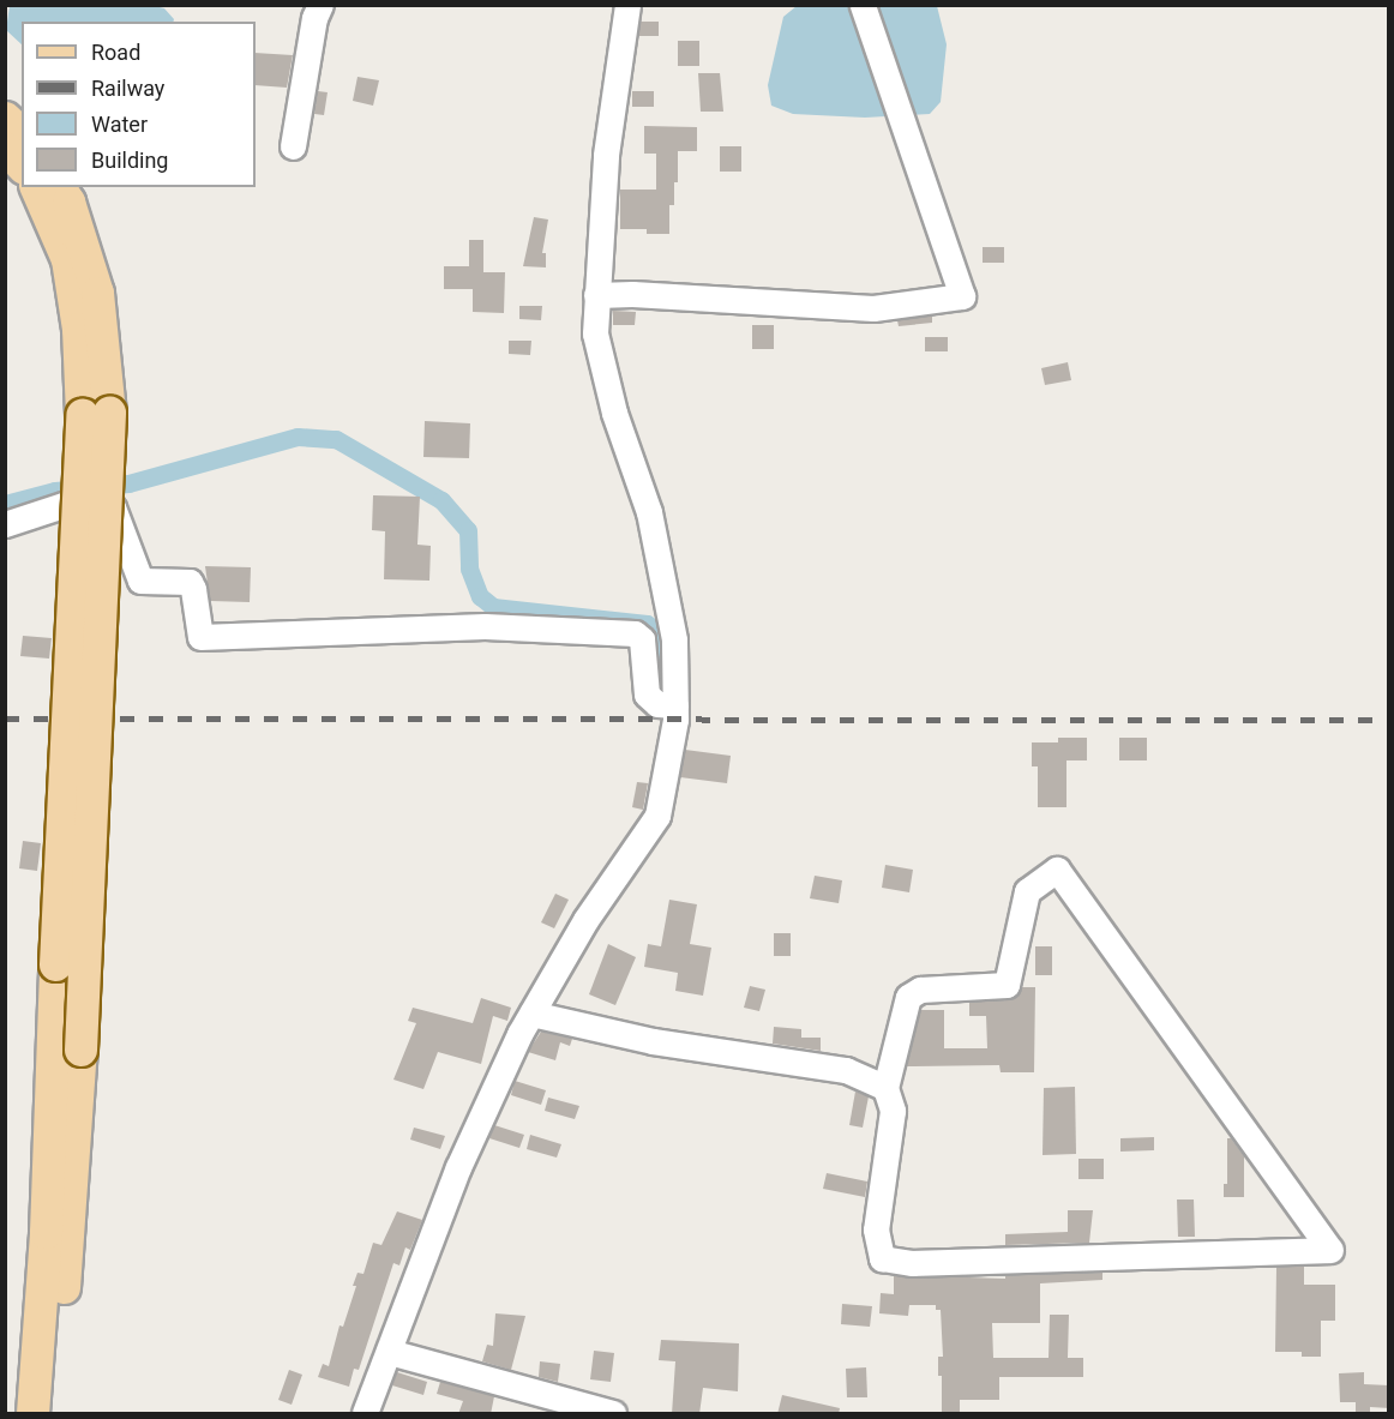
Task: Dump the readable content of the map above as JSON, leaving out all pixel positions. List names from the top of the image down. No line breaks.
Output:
{"legend":["Road","Railway","Water","Building"]}
